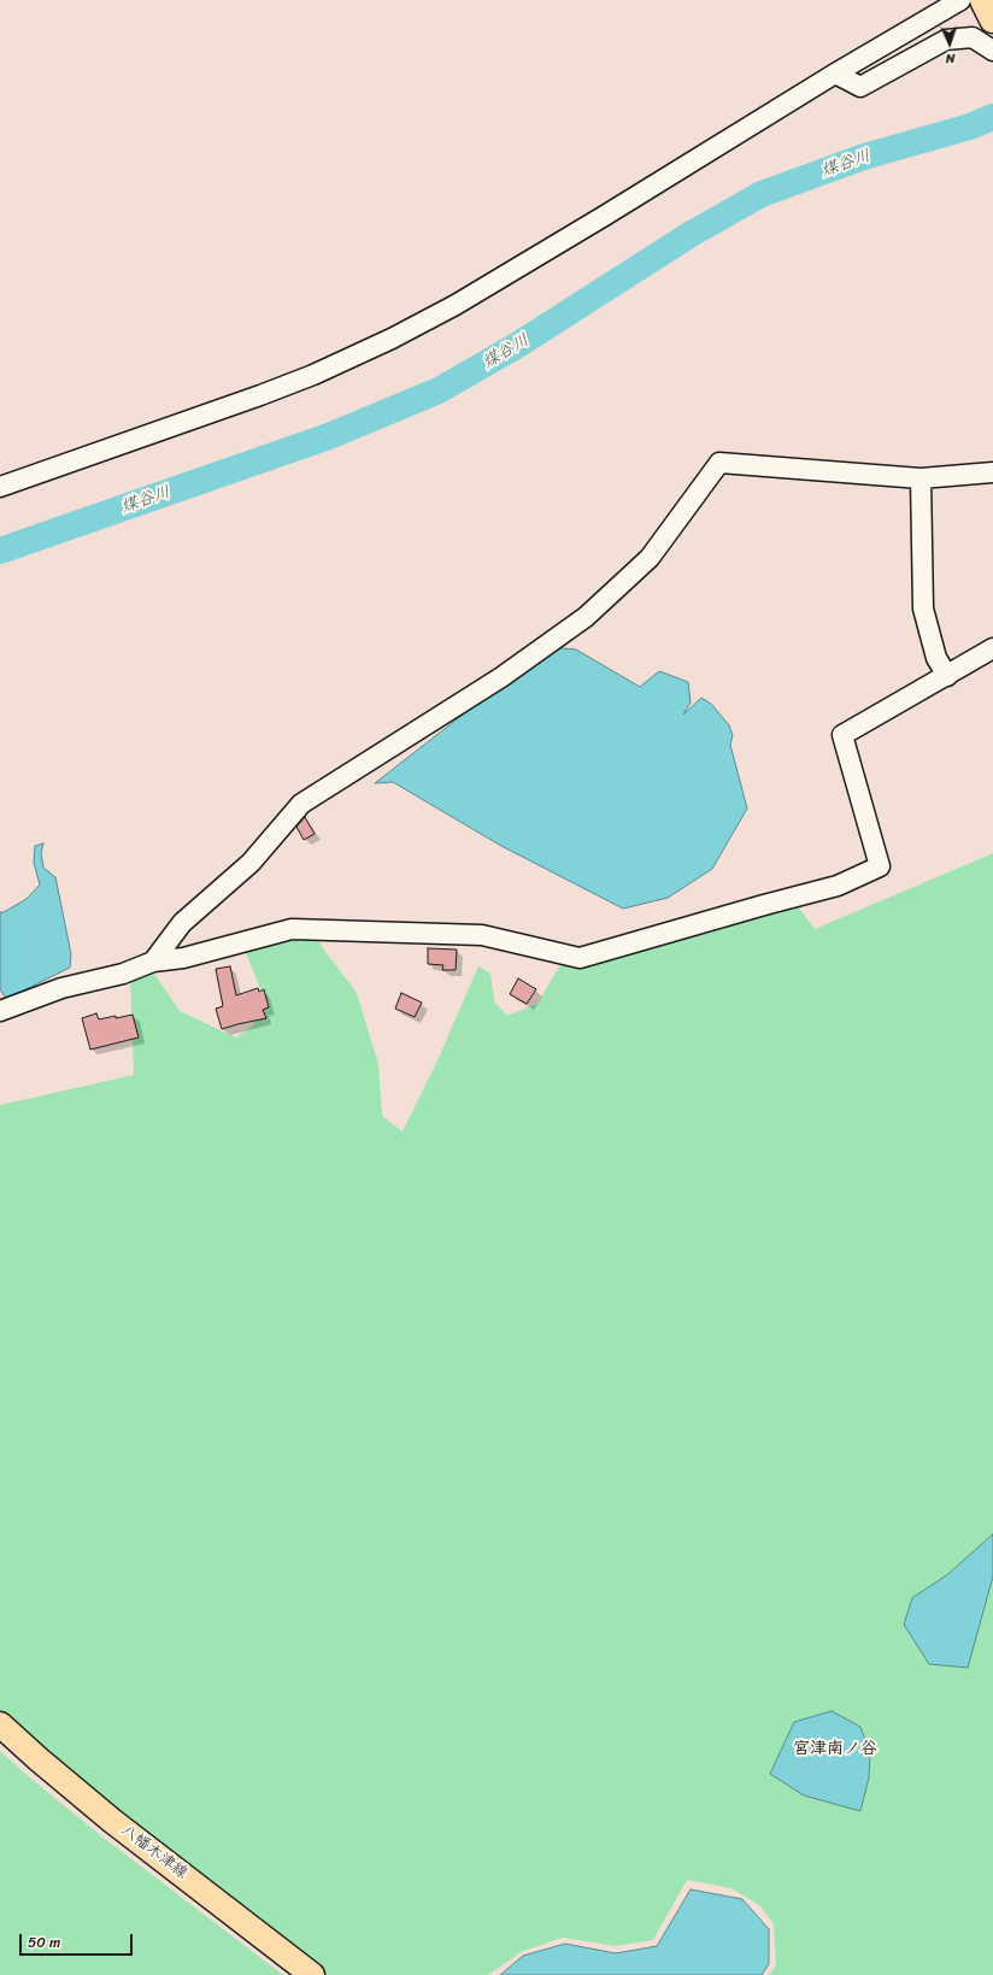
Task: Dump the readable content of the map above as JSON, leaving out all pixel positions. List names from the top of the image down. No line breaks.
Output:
{"streets":{"main road":["八幡木津線"]},"districts":["宮津南ノ谷"],"water":["煤谷川"],"scale_bar":"50 m","north":"bottom"}
